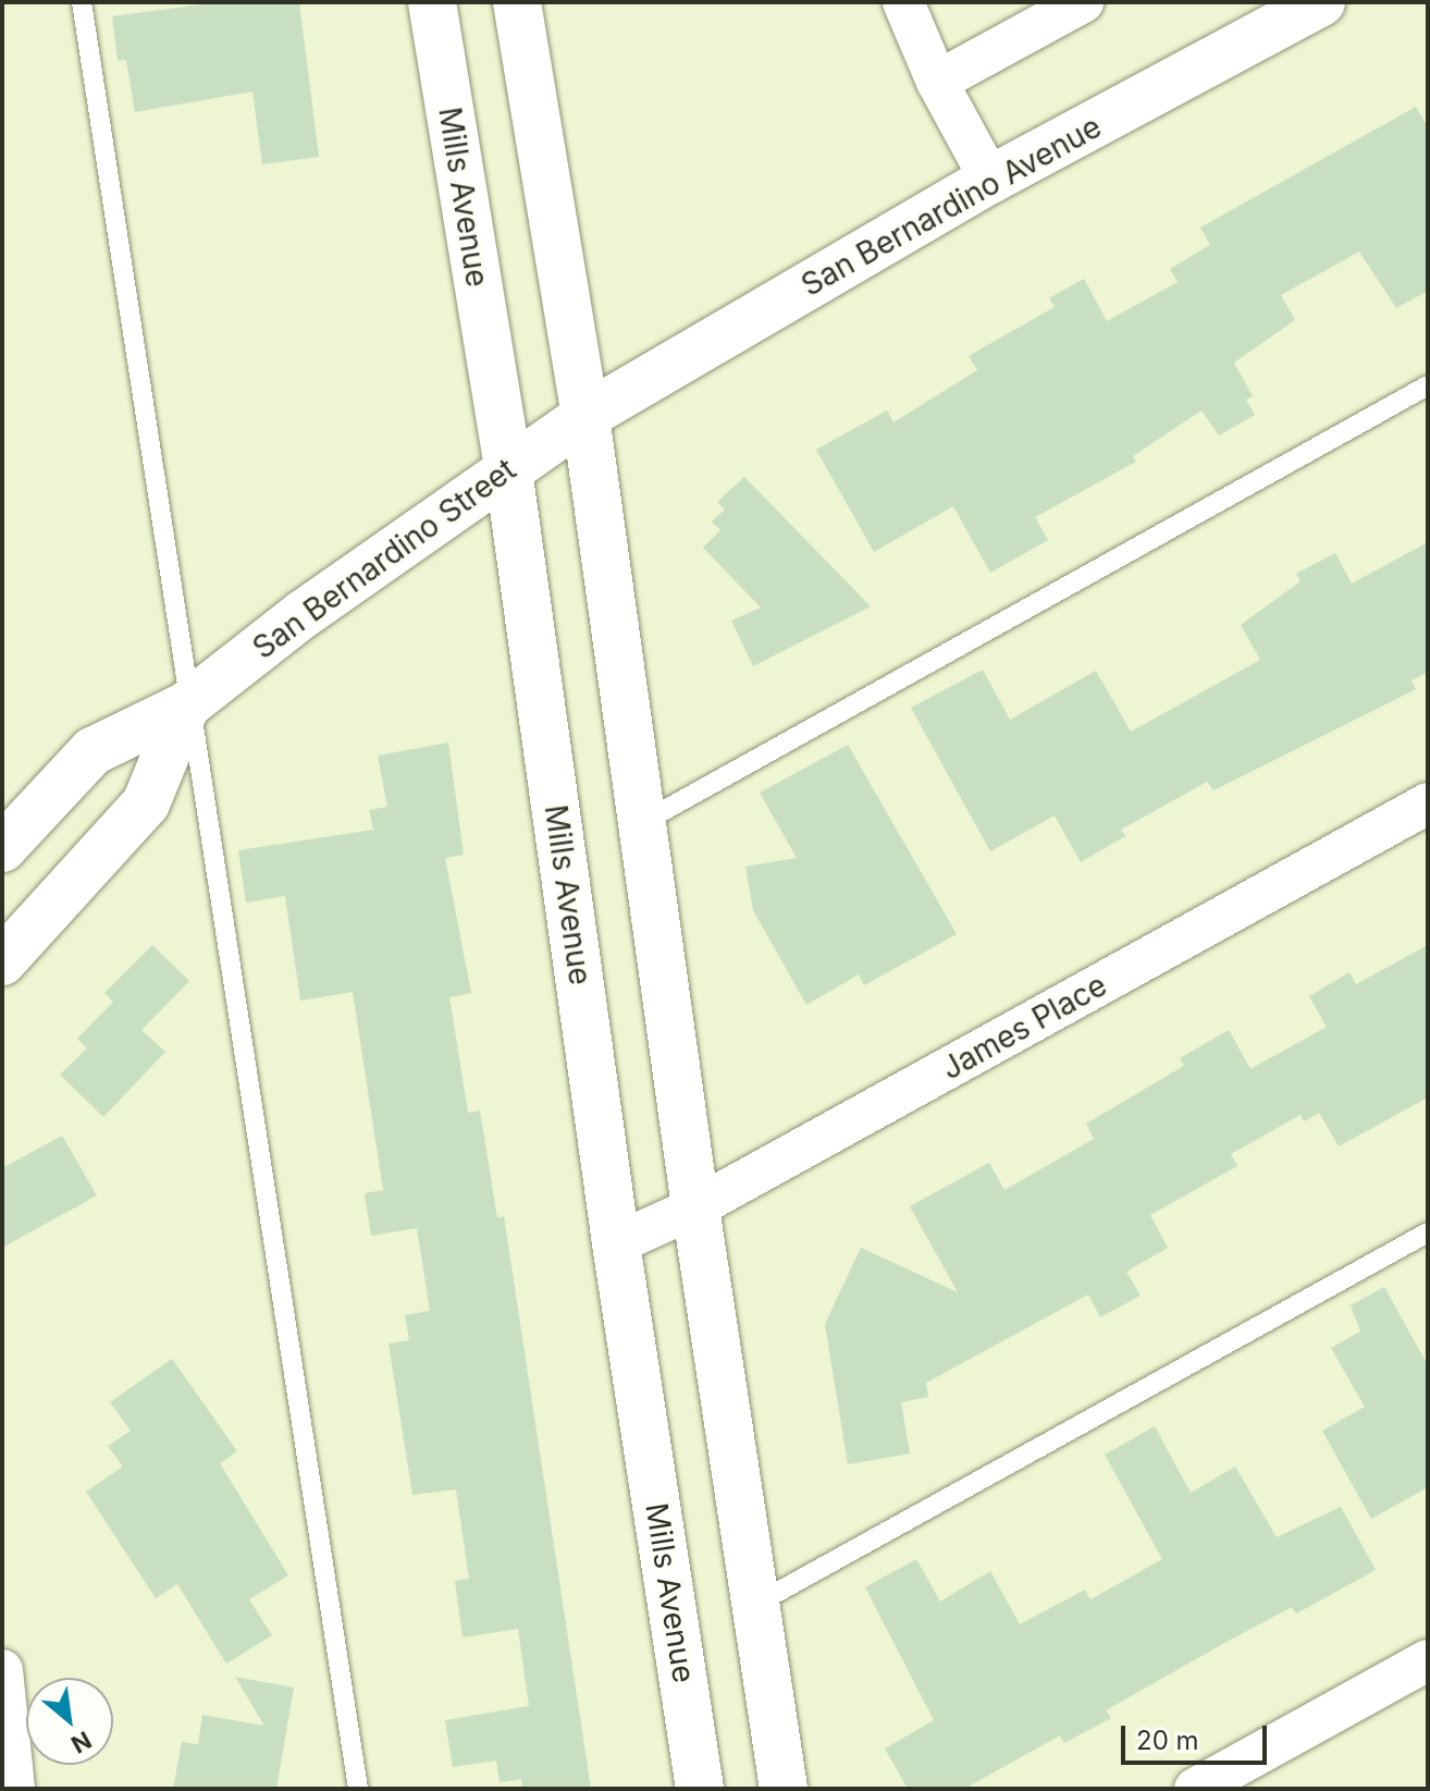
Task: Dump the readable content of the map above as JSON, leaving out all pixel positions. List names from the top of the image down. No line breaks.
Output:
{"streets":{"main road":["Mills Avenue","San Bernardino Avenue","San Bernardino Street"],"street":["James Place"]},"crossings":[["Mills Avenue","San Bernardino Street"],["Mills Avenue","James Place"],["San Bernardino Avenue","San Bernardino Street"]],"scale_bar":"20 m","north":"bottom right"}
